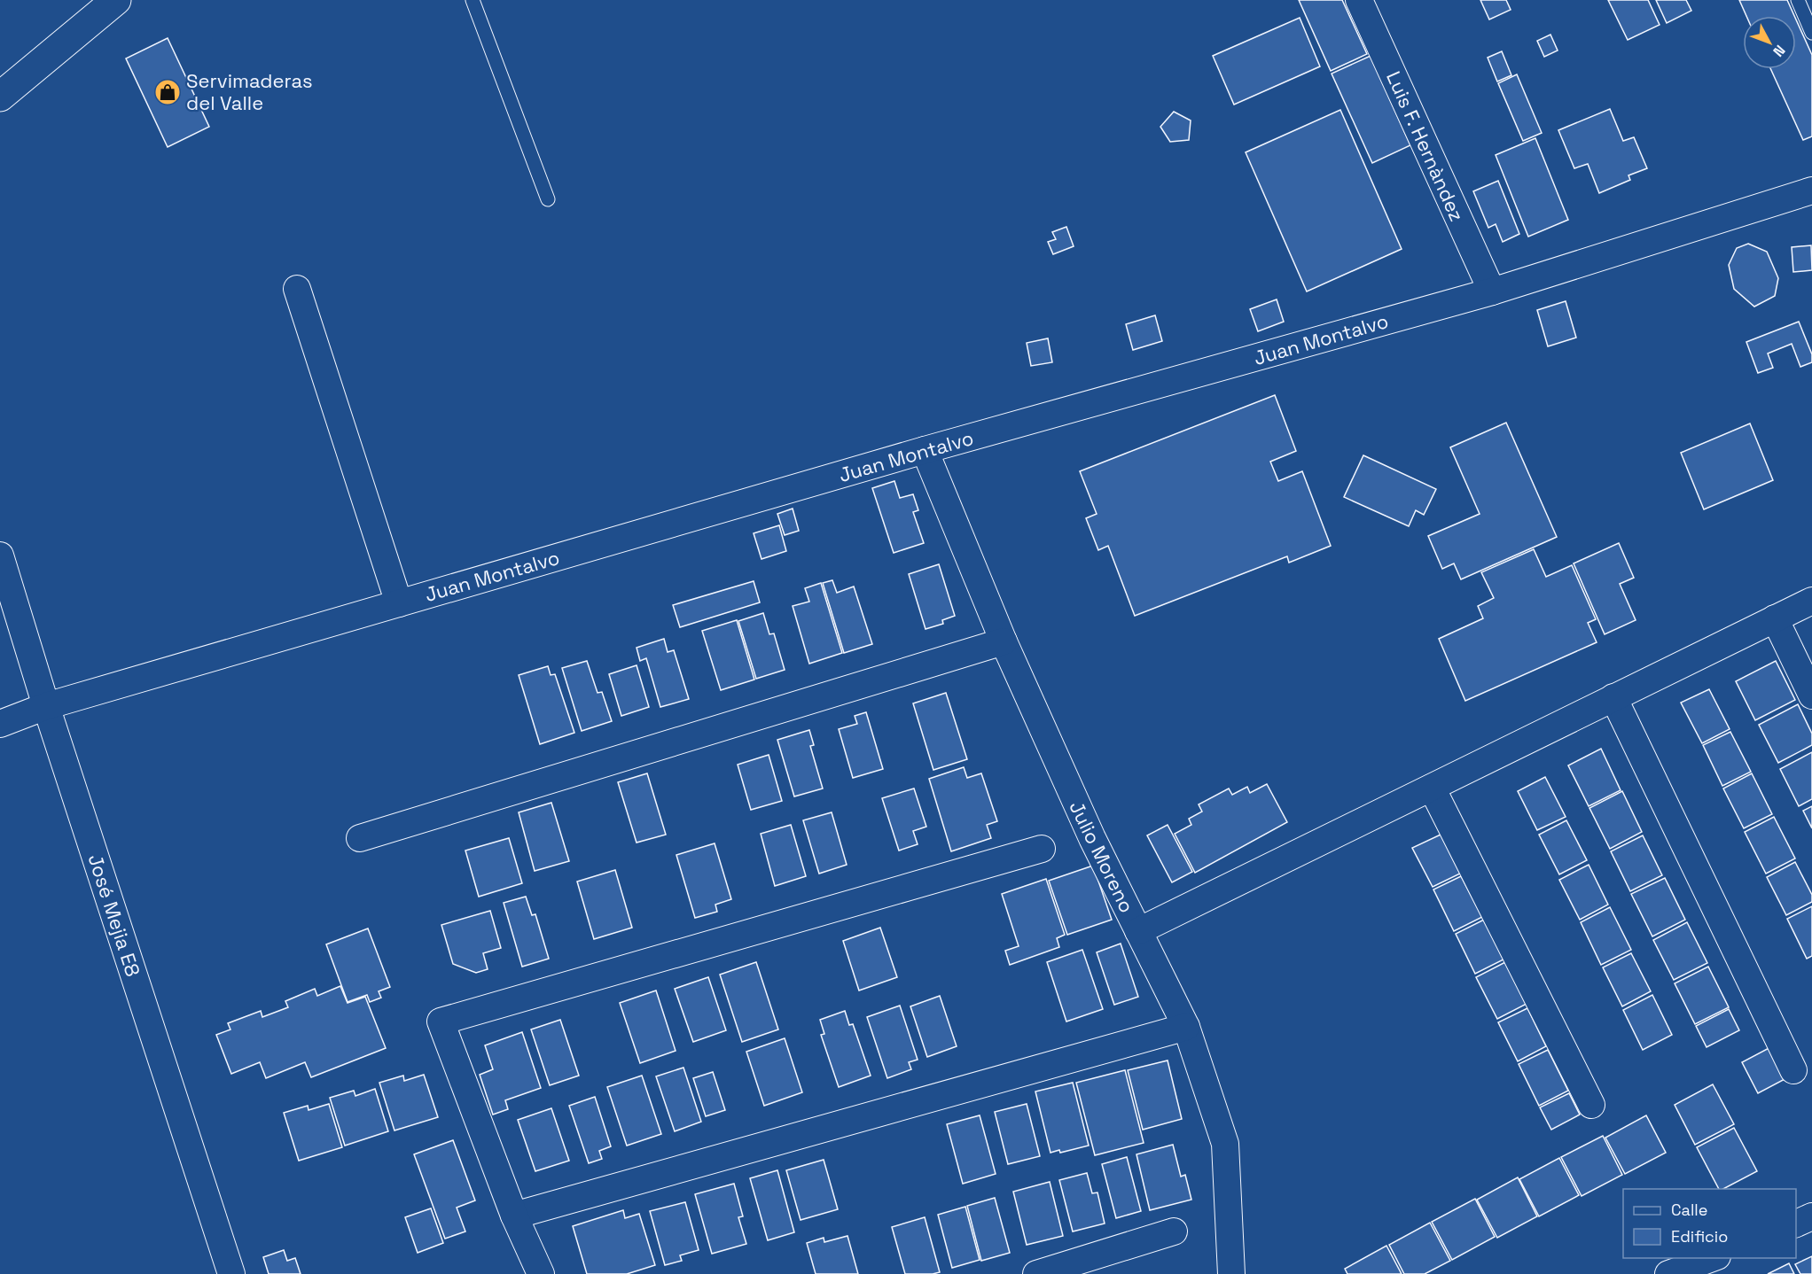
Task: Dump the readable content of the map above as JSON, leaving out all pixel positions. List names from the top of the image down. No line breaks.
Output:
{"streets":{"street":["Luis F. Hernàndez","Juan Montalvo","Julio Moreno","José Mejia E8"]},"crossings":[["Luis F. Hernàndez","Juan Montalvo"],["Juan Montalvo","Julio Moreno"],["Juan Montalvo","José Mejia E8"]],"places":{"shop":["Servimaderas del Valle"]},"legend":["Calle","Edificio"],"north":"bottom right"}
